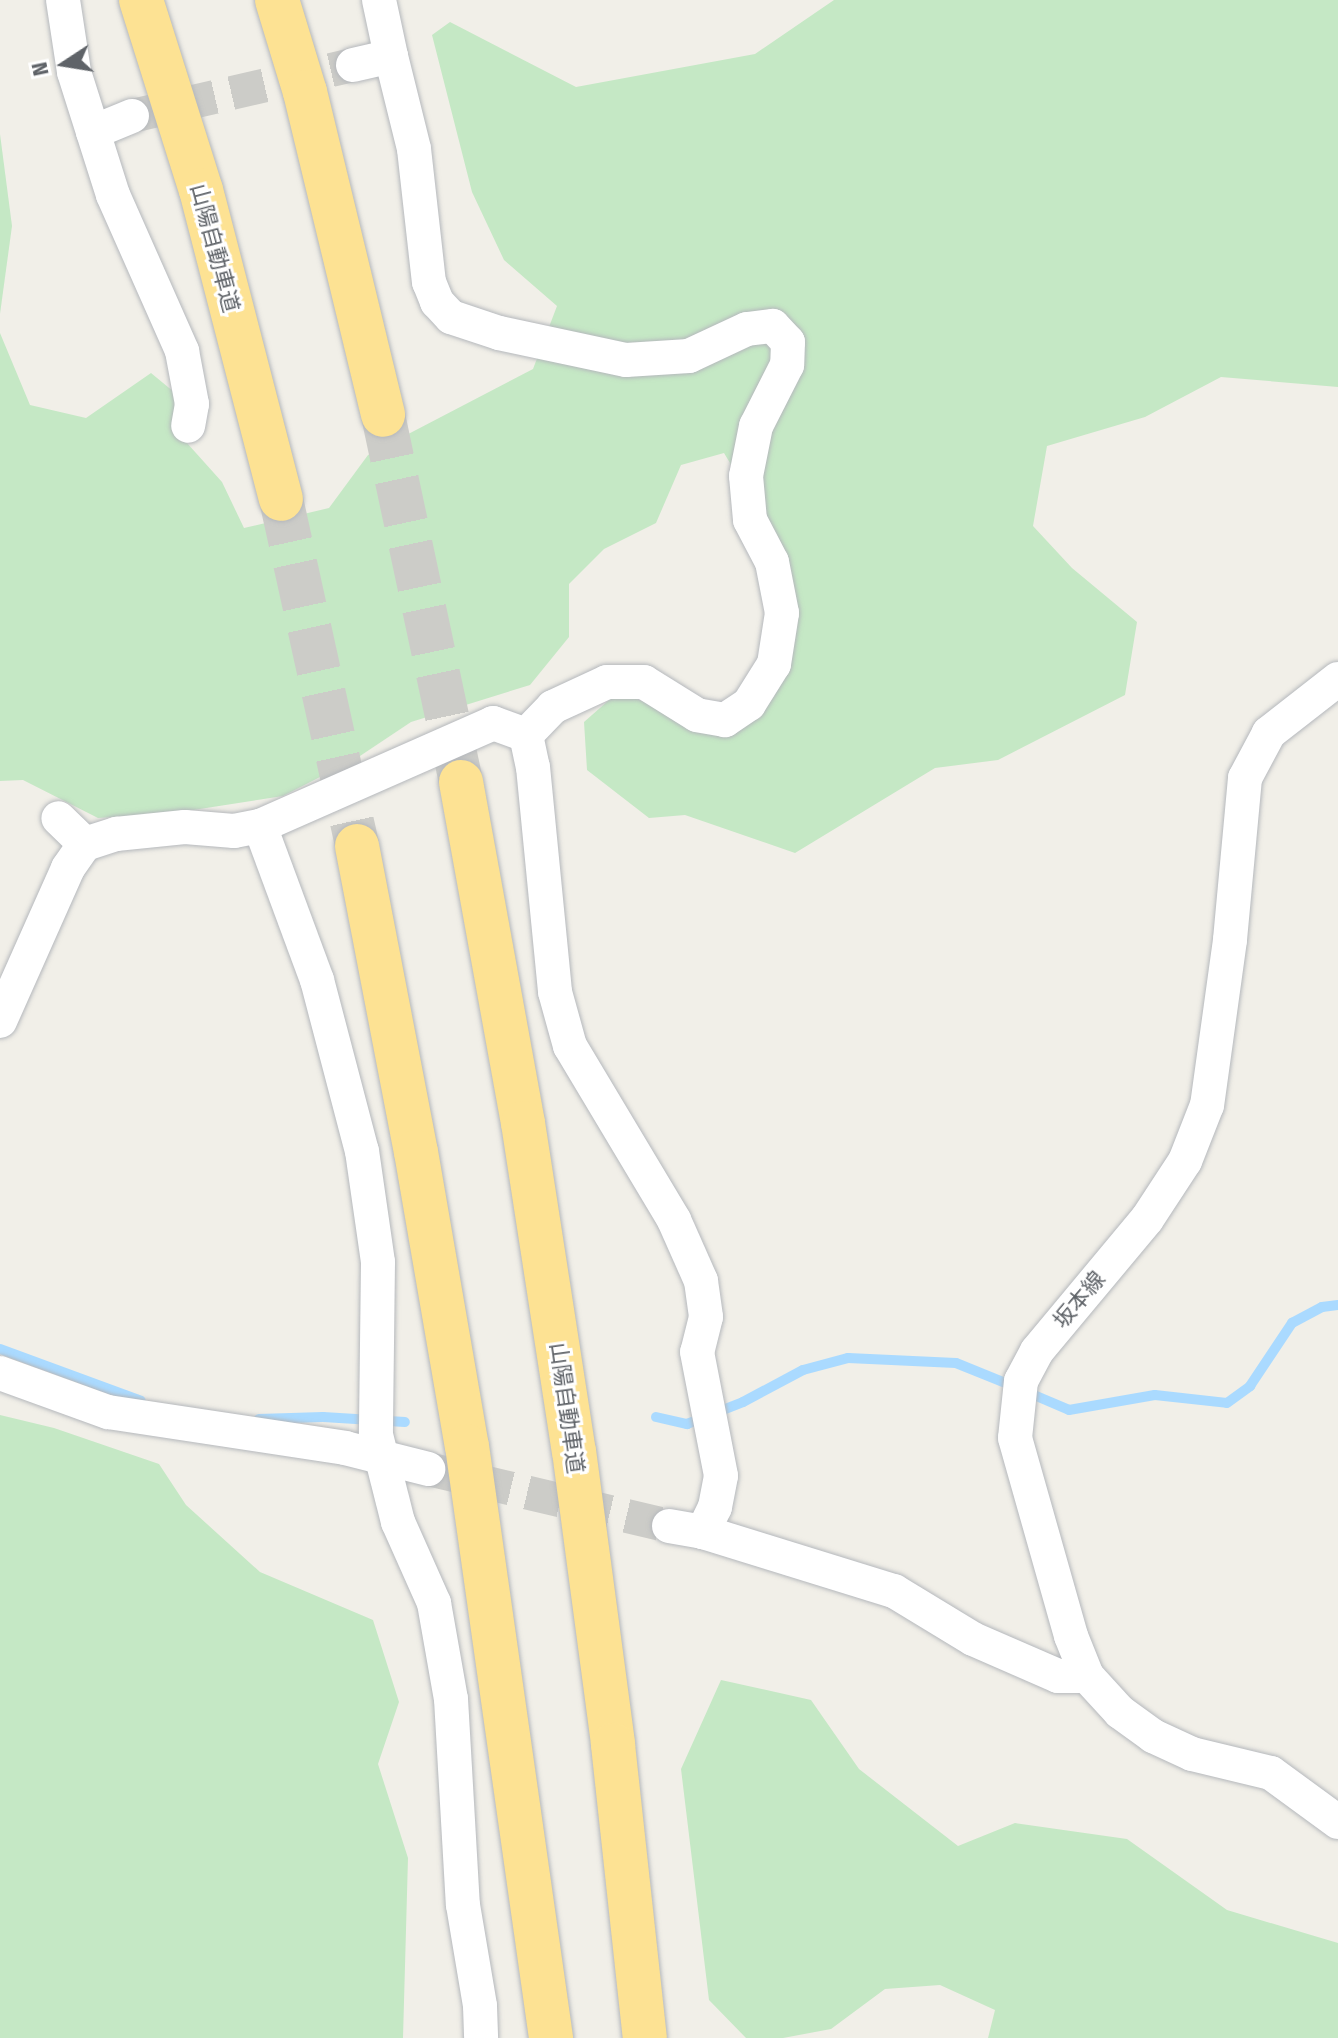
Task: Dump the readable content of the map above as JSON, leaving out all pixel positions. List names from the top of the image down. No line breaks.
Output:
{"streets":{"highway":["山陽自動車道"],"street":["坂本線"]},"north":"left"}
